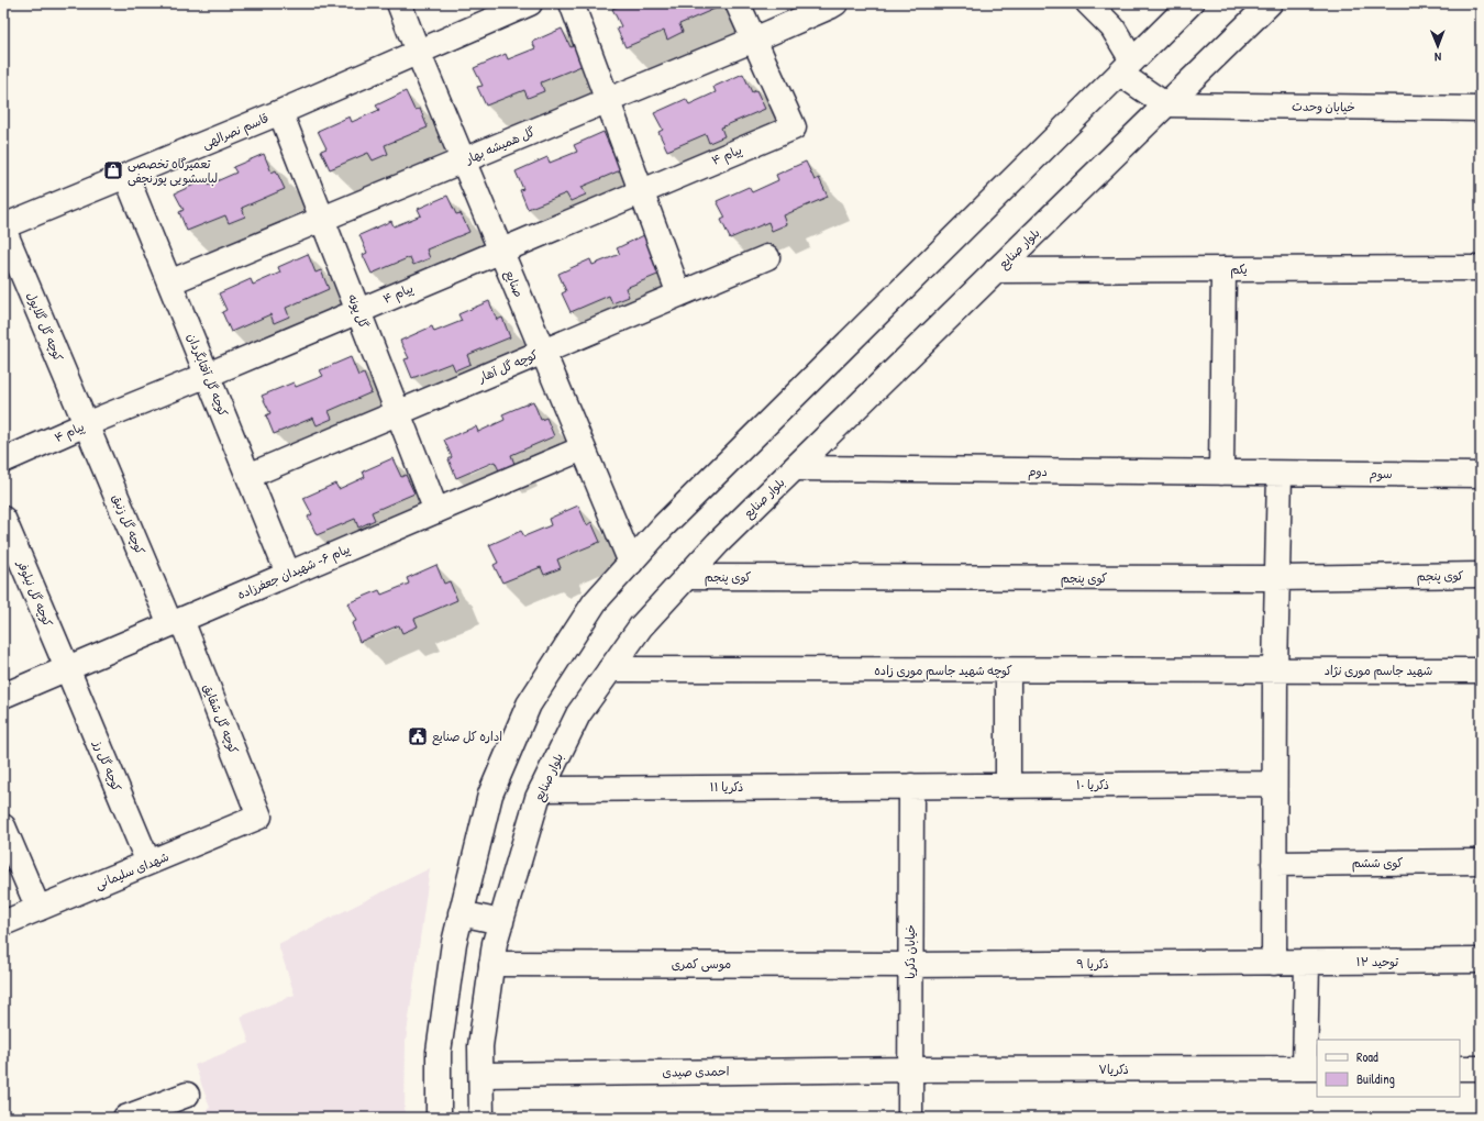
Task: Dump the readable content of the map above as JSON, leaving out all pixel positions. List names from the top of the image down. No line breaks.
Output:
{"streets":{"street":["خیابان وحدت","قاسم نصرالهی","گل همیشه بهار","پیام ۴","بلوار صنایع","یکم","صنایع","گل پونه","کوچه گل گلاپول","کوچه گل آهار","کوچه گل آفتابگردان","دوم","سوم","کوچه گل زنبق","پیام ۶- شهیدان جعفرزاده","کوی پنجم","کوچه گل نیلوفر","کوچه شهید جاسم موری زاده","شهید جاسم موری نژاد","کوچه گل شقایق","کوچه گل رز","ذکریا ۱۰","ذکریا ۱۱","کوی ششم","شهدای سلیمانی","خیابان ذکریا","توحید ۱۲","موسی کمری","ذکریا ۹","ذکریا۷","احمدی صیدی"]},"crossings":[["خیابان وحدت","بلوار صنایع"],["قاسم نصرالهی","صنایع"],["قاسم نصرالهی","گل پونه"],["قاسم نصرالهی","کوچه گل گلاپول"],["قاسم نصرالهی","کوچه گل آفتابگردان"],["گل همیشه بهار","پیام ۴"],["گل همیشه بهار","صنایع"],["گل همیشه بهار","گل پونه"],["گل همیشه بهار","کوچه گل آفتابگردان"],["پیام ۴","صنایع"],["پیام ۴","گل پونه"],["پیام ۴","کوچه گل گلاپول"],["پیام ۴","کوچه گل آفتابگردان"],["پیام ۴","کوچه گل زنبق"],["بلوار صنایع","یکم"],["بلوار صنایع","دوم"],["بلوار صنایع","کوی پنجم"],["بلوار صنایع","کوچه شهید جاسم موری زاده"],["بلوار صنایع","ذکریا ۱۱"],["بلوار صنایع","موسی کمری"],["بلوار صنایع","احمدی صیدی"],["صنایع","کوچه گل آهار"],["صنایع","پیام ۶- شهیدان جعفرزاده"],["گل پونه","کوچه گل آهار"],["گل پونه","پیام ۶- شهیدان جعفرزاده"],["کوچه گل گلاپول","کوچه گل زنبق"],["کوچه گل آهار","کوچه گل آفتابگردان"],["کوچه گل آفتابگردان","پیام ۶- شهیدان جعفرزاده"],["دوم","سوم"],["کوچه گل زنبق","پیام ۶- شهیدان جعفرزاده"],["کوچه گل زنبق","کوچه گل شقایق"],["پیام ۶- شهیدان جعفرزاده","کوچه گل نیلوفر"],["پیام ۶- شهیدان جعفرزاده","کوچه گل شقایق"],["پیام ۶- شهیدان جعفرزاده","کوچه گل رز"],["کوچه گل نیلوفر","کوچه گل رز"],["کوچه شهید جاسم موری زاده","شهید جاسم موری نژاد"],["کوچه گل شقایق","شهدای سلیمانی"],["کوچه گل رز","شهدای سلیمانی"],["ذکریا ۱۰","ذکریا ۱۱"],["ذکریا ۱۰","خیابان ذکریا"],["ذکریا ۱۱","خیابان ذکریا"],["خیابان ذکریا","موسی کمری"],["خیابان ذکریا","ذکریا ۹"],["خیابان ذکریا","ذکریا۷"],["خیابان ذکریا","احمدی صیدی"],["توحید ۱۲","ذکریا ۹"],["موسی کمری","ذکریا ۹"],["ذکریا۷","احمدی صیدی"]],"places":{"shop":["تعمیرگاه تخصصی لباسشویی پورنجفی"],"public building":["اداره کل صنایع"]},"legend":["Road","Building"],"north":"bottom"}
